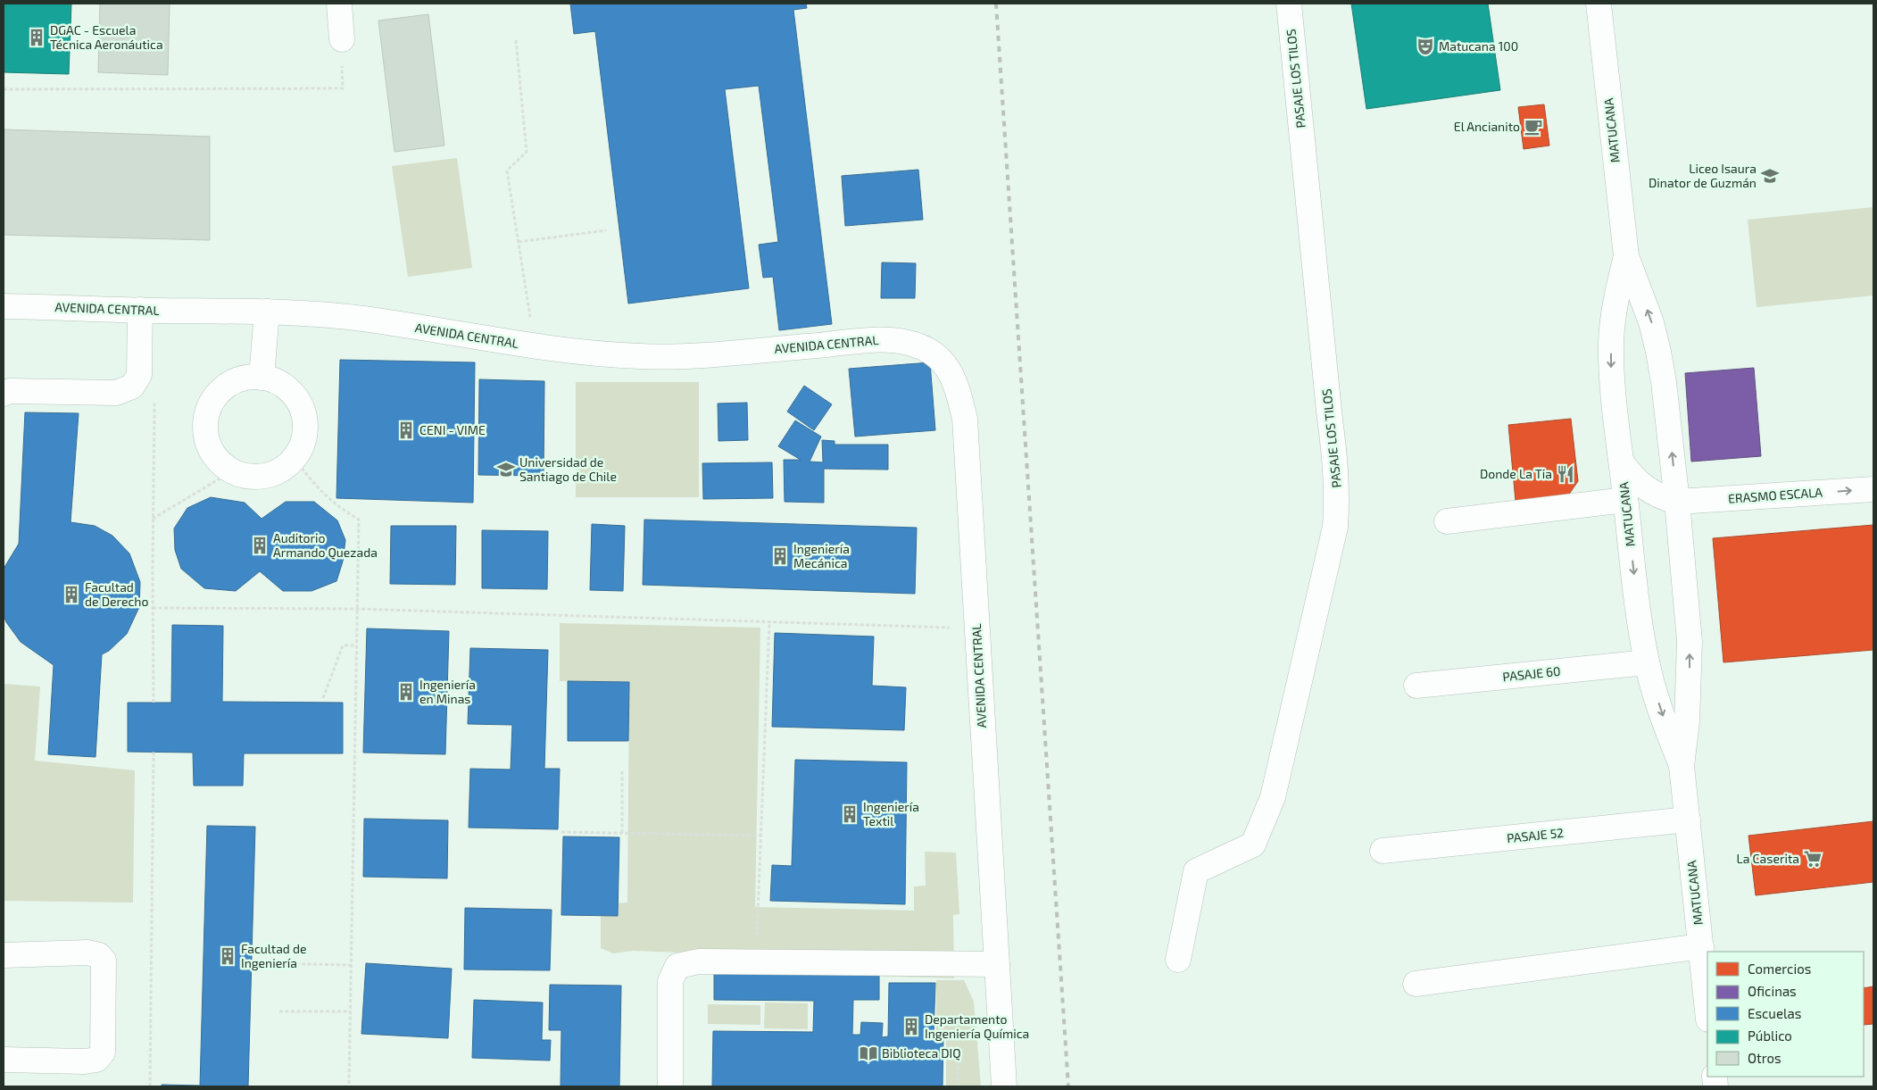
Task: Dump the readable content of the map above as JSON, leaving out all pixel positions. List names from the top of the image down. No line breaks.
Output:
{"streets":{"main road":["PASAJE LOS TILOS","MATUCANA","AVENIDA CENTRAL","ERASMO ESCALA","PASAJE 60","PASAJE 52"]},"crossings":[["MATUCANA","ERASMO ESCALA"],["MATUCANA","PASAJE 60"],["MATUCANA","PASAJE 52"]],"one_way":["ERASMO ESCALA"],"places":{"building":["DGAC - Escuela Técnica Aeronáutica","CENI - VIME","Auditorio Armando Quezada","Ingeniería Mecánica","Facultad de Derecho","Ingeniería en Minas","Ingeniería Textil","Facultad de Ingeniería","Departamento Ingeniería Química"],"theatre":["Matucana 100"],"cafe":["El Ancianito"],"school or university":["Liceo Isaura Dinator de Guzmán","Universidad de Santiago de Chile"],"restaurant":["Donde La Tia"],"supermarket":["La Caserita"],"library":["Biblioteca DIQ"]},"legend":["Comercios","Oficinas","Escuelas","Público","Otros"]}
